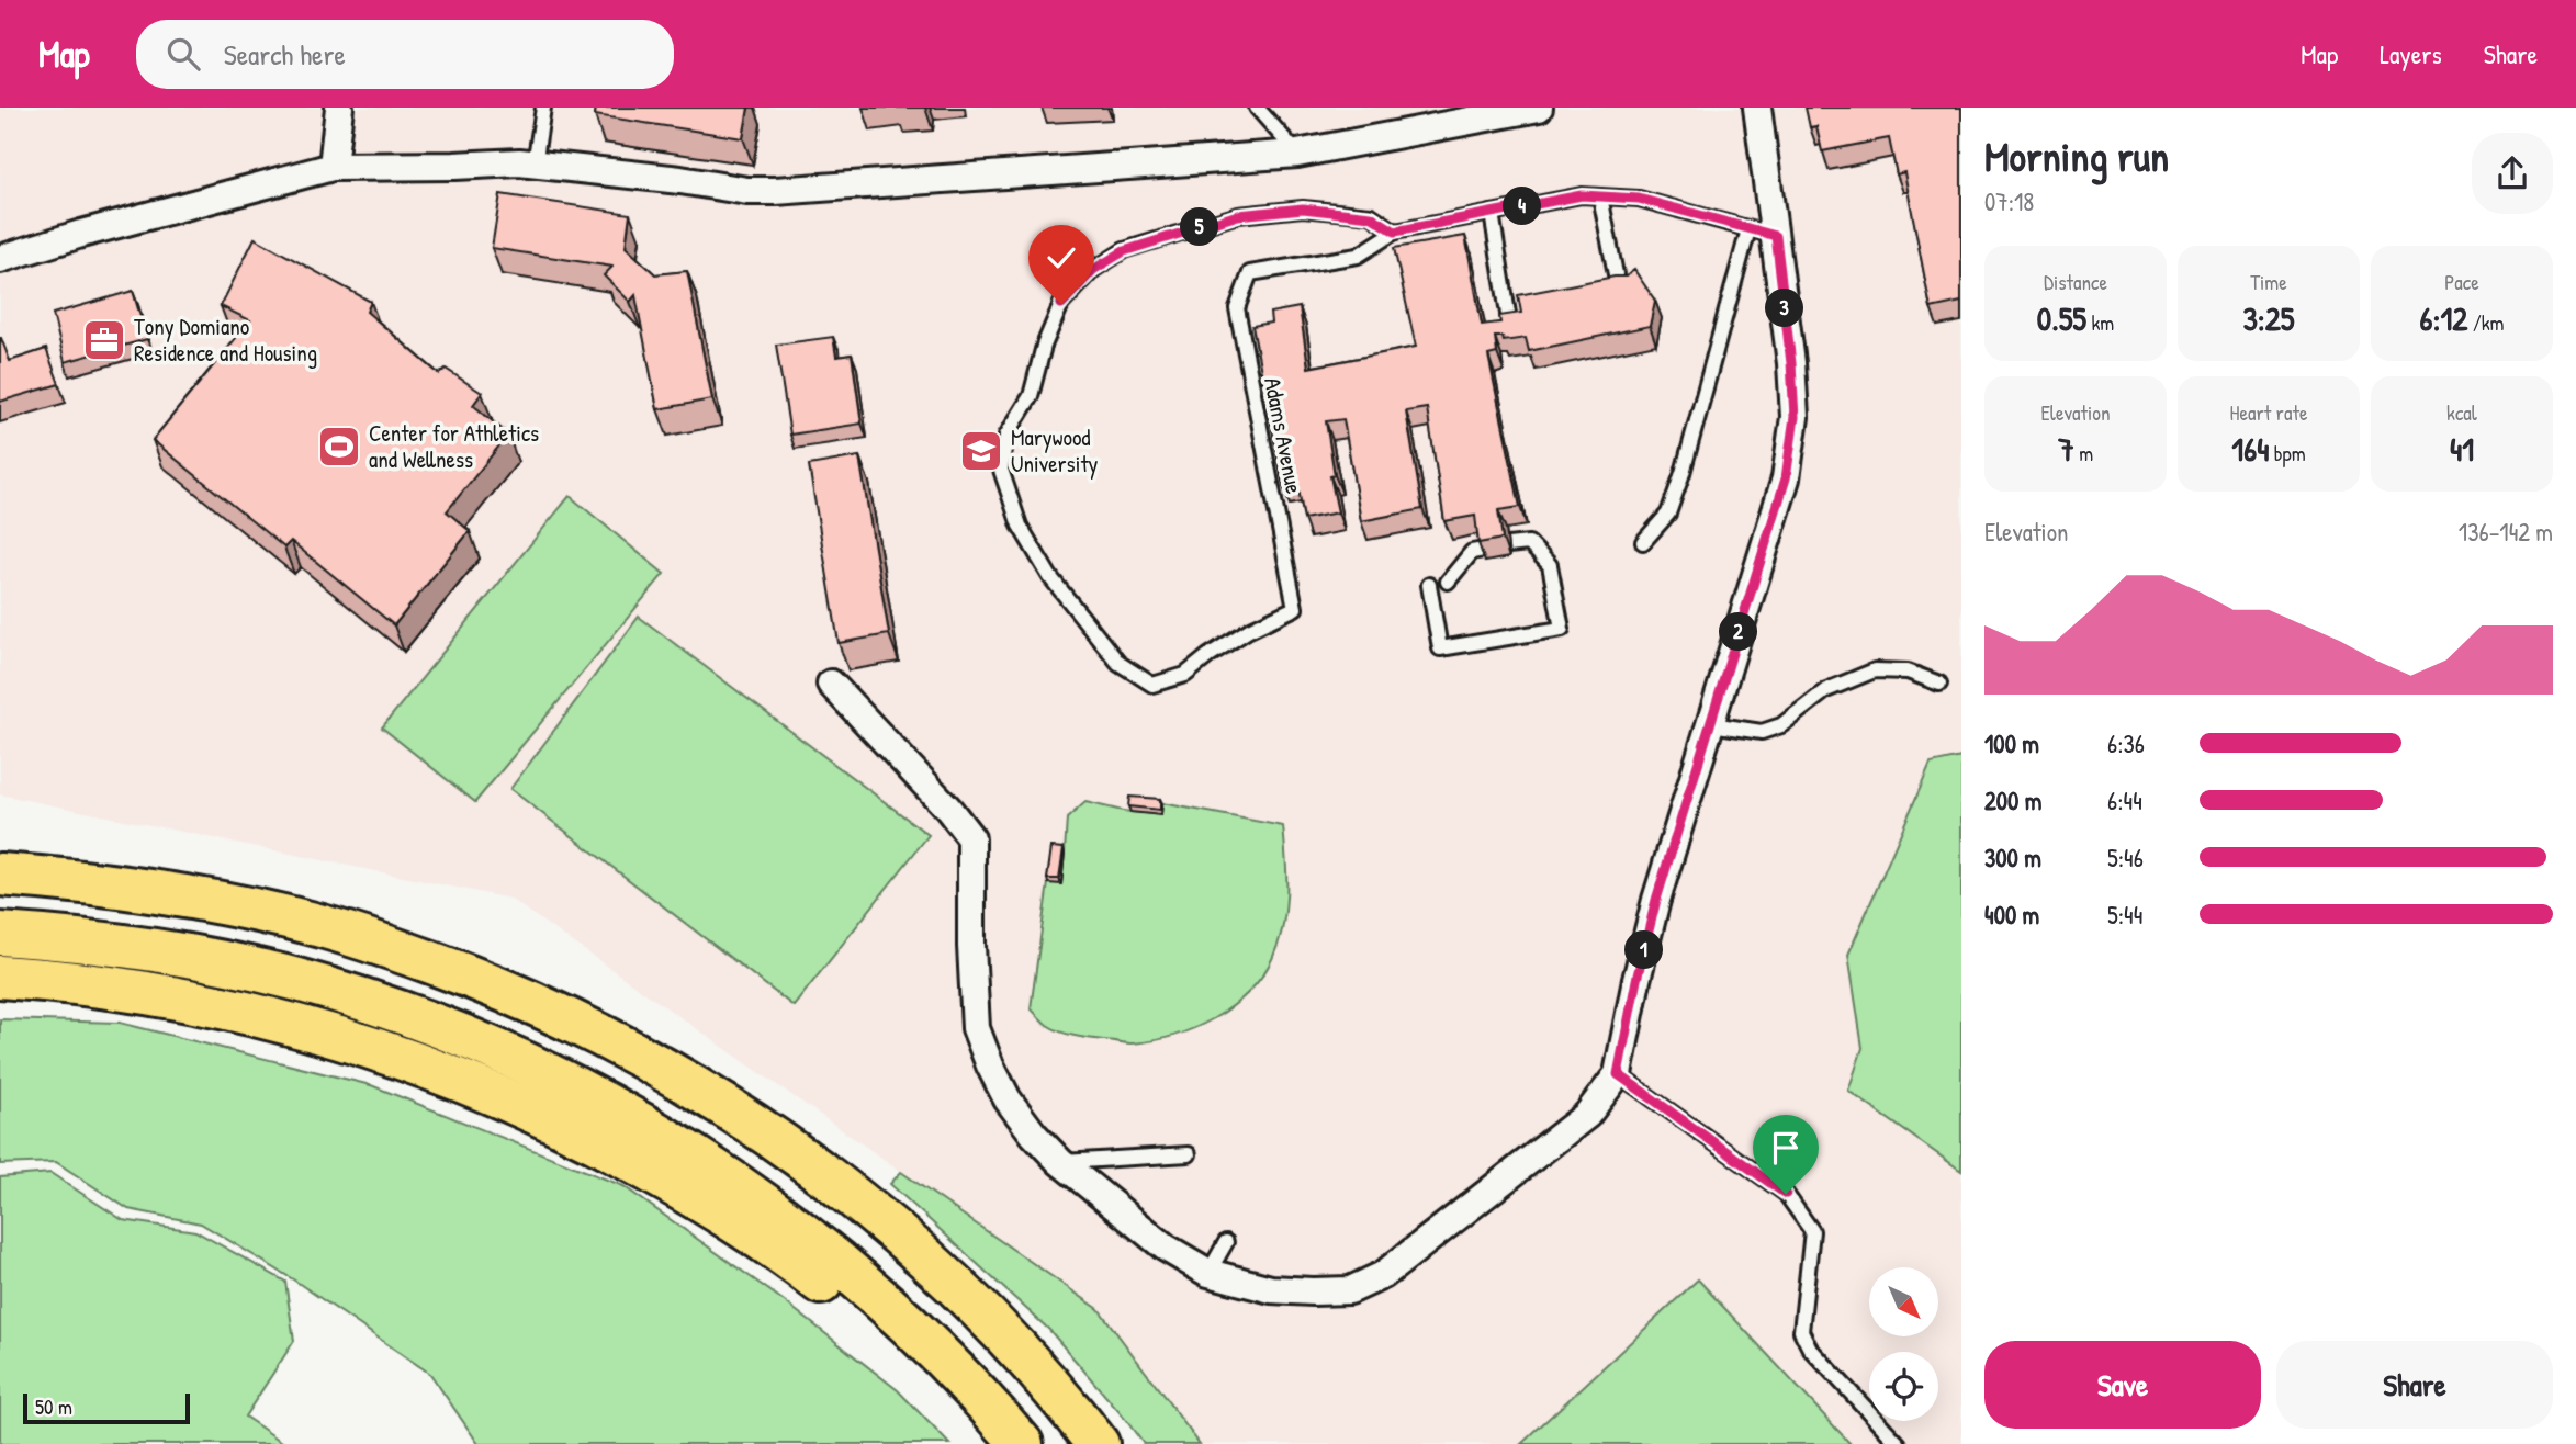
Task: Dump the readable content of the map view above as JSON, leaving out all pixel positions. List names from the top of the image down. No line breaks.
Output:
{"streets":{"lane":["Adams Avenue"]},"places":{"office":["Tony Domiano Residence and Housing"],"sports":["Center for Athletics and Wellness"],"school or university":["Marywood University"]},"scale_bar":"50 m","north":"bottom right","page":{"header":"Map","search":"Search here","nav":["Map","Layers","Share"],"heading":["Morning run","07:18"],"pins":["4","5","3","2","1"],"stats":[["Distance","0.55 km"],["Time","3:25"],["Pace","6:12 /km"],["Elevation","7 m"],["Heart rate","164 bpm"],["kcal","41"]],"chart":["Elevation","136–142 m"],"list":[{"name":"100 m","note":"6:36"},{"name":"200 m","note":"6:44"},{"name":"300 m","note":"5:46"},{"name":"400 m","note":"5:44"}],"buttons":["Save","Share"],"scale":"50 m"}}
